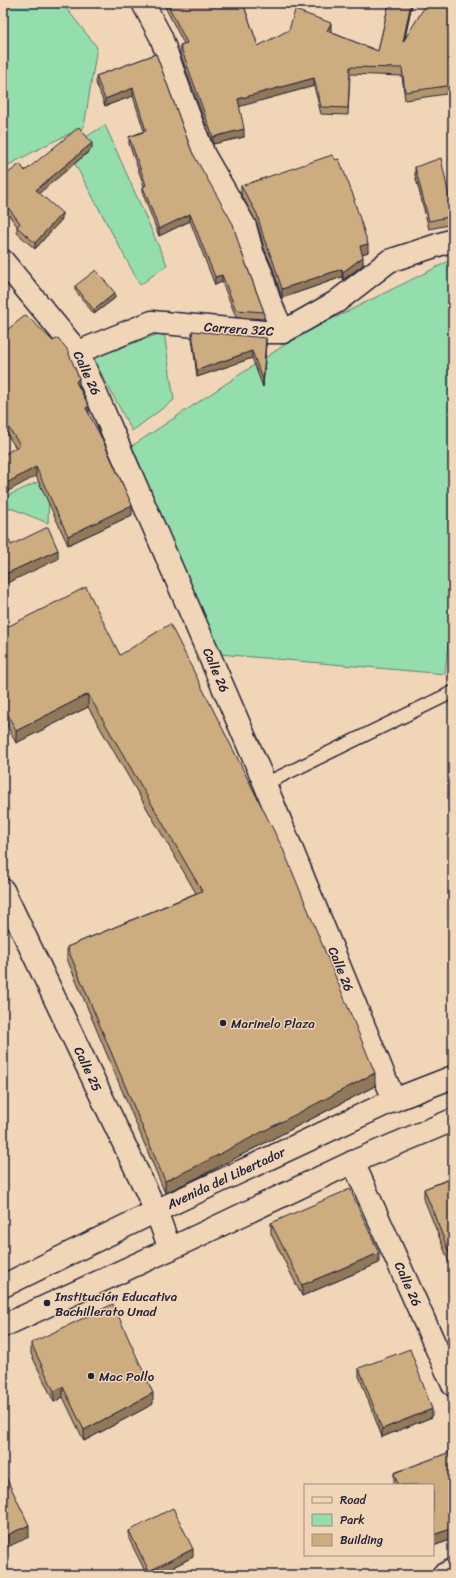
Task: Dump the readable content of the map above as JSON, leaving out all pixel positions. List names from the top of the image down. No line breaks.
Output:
{"streets":{"street":["Carrera 32C","Calle 26","Calle 25","Avenida del Libertador"]},"crossings":[["Carrera 32C","Calle 26"],["Calle 26","Avenida del Libertador"],["Calle 25","Avenida del Libertador"]],"places":["Marinelo Plaza","Institución Educativa Bachillerato Unad","Mac Pollo"],"legend":["Road","Park","Building"]}
